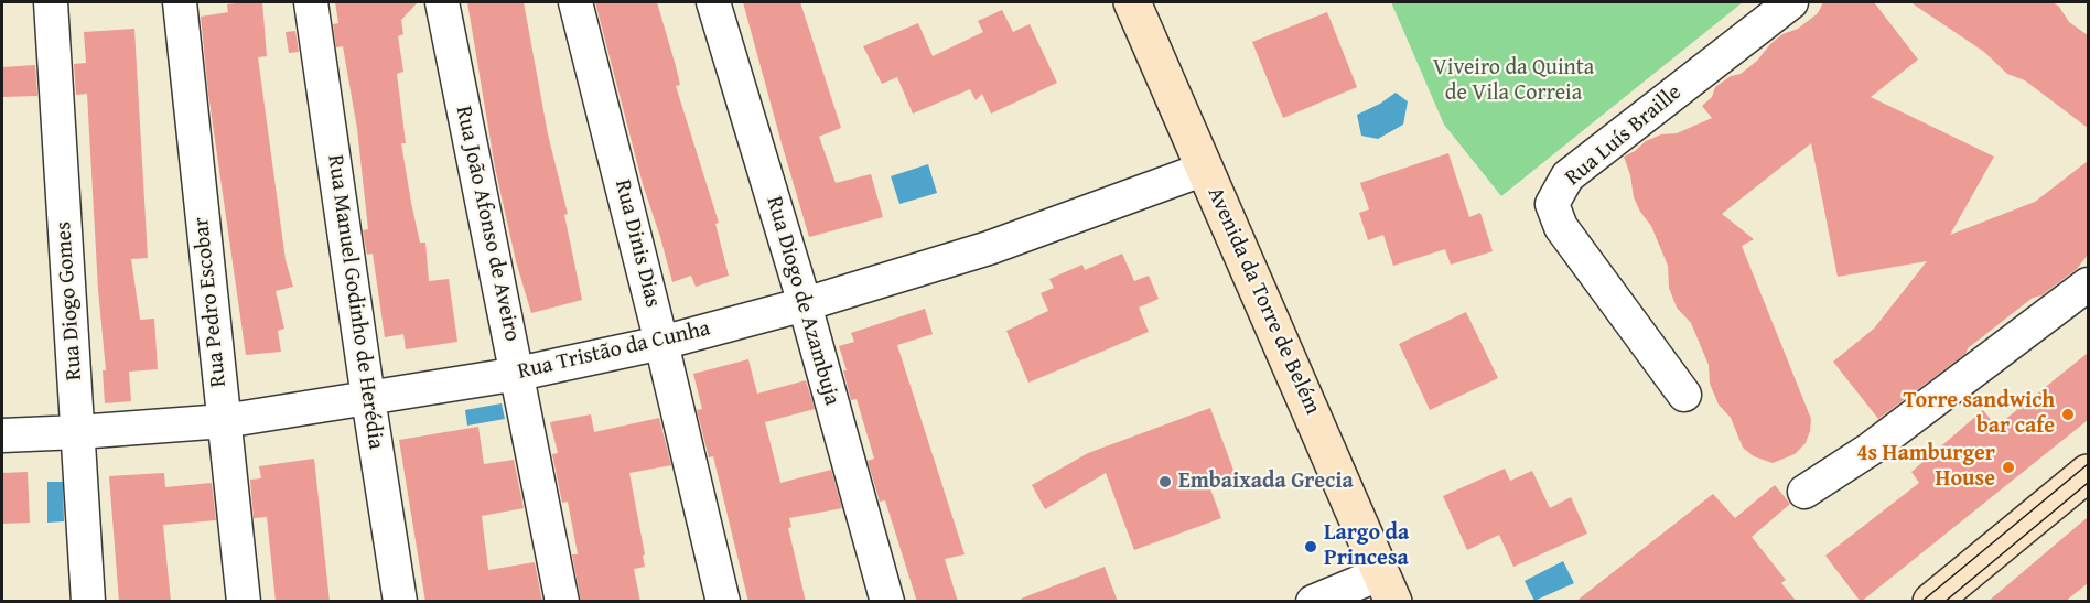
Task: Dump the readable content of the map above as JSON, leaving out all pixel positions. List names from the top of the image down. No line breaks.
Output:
{"streets":{"street":["Rua Luís Braille","Rua João Afonso de Aveiro","Rua Dinis Dias","Rua Diogo Gomes","Rua Diogo de Azambuja","Avenida da Torre de Belém","Rua Pedro Escobar","Rua Manuel Godinho de Herédia","Rua Tristão da Cunha"]},"crossings":[["Rua João Afonso de Aveiro","Rua Tristão da Cunha"],["Rua Dinis Dias","Rua Tristão da Cunha"],["Rua Diogo Gomes","Rua Tristão da Cunha"],["Rua Diogo de Azambuja","Rua Tristão da Cunha"],["Avenida da Torre de Belém","Rua Tristão da Cunha"],["Rua Pedro Escobar","Rua Tristão da Cunha"],["Rua Manuel Godinho de Herédia","Rua Tristão da Cunha"]],"parks":["Viveiro da Quinta de Vila Correia"],"places":["Torre sandwich bar cafe","4s Hamburger House","Embaixada Grecia","Largo da Princesa"]}
